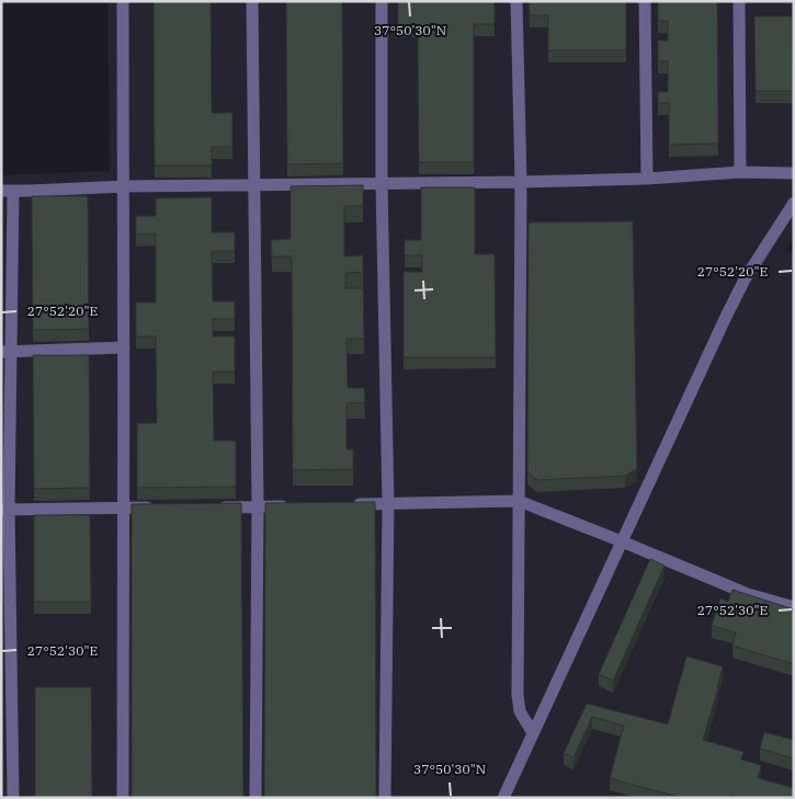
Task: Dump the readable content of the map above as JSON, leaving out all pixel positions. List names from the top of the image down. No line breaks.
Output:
{"coordinates":["37°50'30\"N","27°52'20\"E","27°52'30\"E"]}
